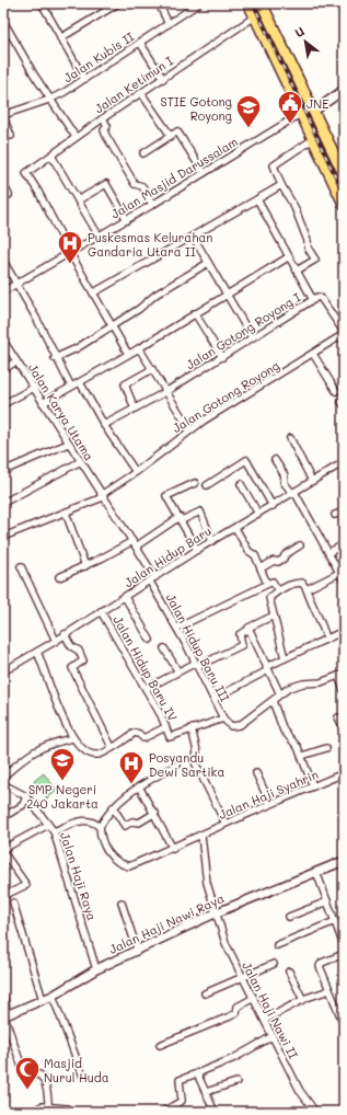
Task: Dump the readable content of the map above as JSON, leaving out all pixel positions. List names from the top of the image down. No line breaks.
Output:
{"streets":{"street":["Jalan Kubis II","Jalan Ketimun I","Jalan Masjid Darussalam","Jalan Gotong Royong I","Jalan Gotong Royong","Jalan Karya Utama","Jalan Hidup Baru","Jalan Hidup Baru III","Jalan Hidup Baru IV","Jalan Haji Syahrin","Jalan Haji Raya","Jalan Haji Nawi Raya","Jalan Haji Nawi II"]},"crossings":[["Jalan Ketimun I","Jalan Masjid Darussalam"],["Jalan Gotong Royong I","Jalan Gotong Royong"],["Jalan Gotong Royong","Jalan Karya Utama"],["Jalan Karya Utama","Jalan Hidup Baru III"],["Jalan Hidup Baru","Jalan Hidup Baru III"],["Jalan Hidup Baru","Jalan Hidup Baru IV"],["Jalan Haji Raya","Jalan Haji Nawi Raya"],["Jalan Haji Nawi Raya","Jalan Haji Nawi II"]],"places":{"public building":["JNE"],"school or university":["STIE Gotong Royong","SMP Negeri 240 Jakarta"],"hospital":["Puskesmas Kelurahan Gandaria Utara II","Posyandu Dewi Sartika"],"mosque":["Masjid Nurul Huda"]},"north":"top left"}
